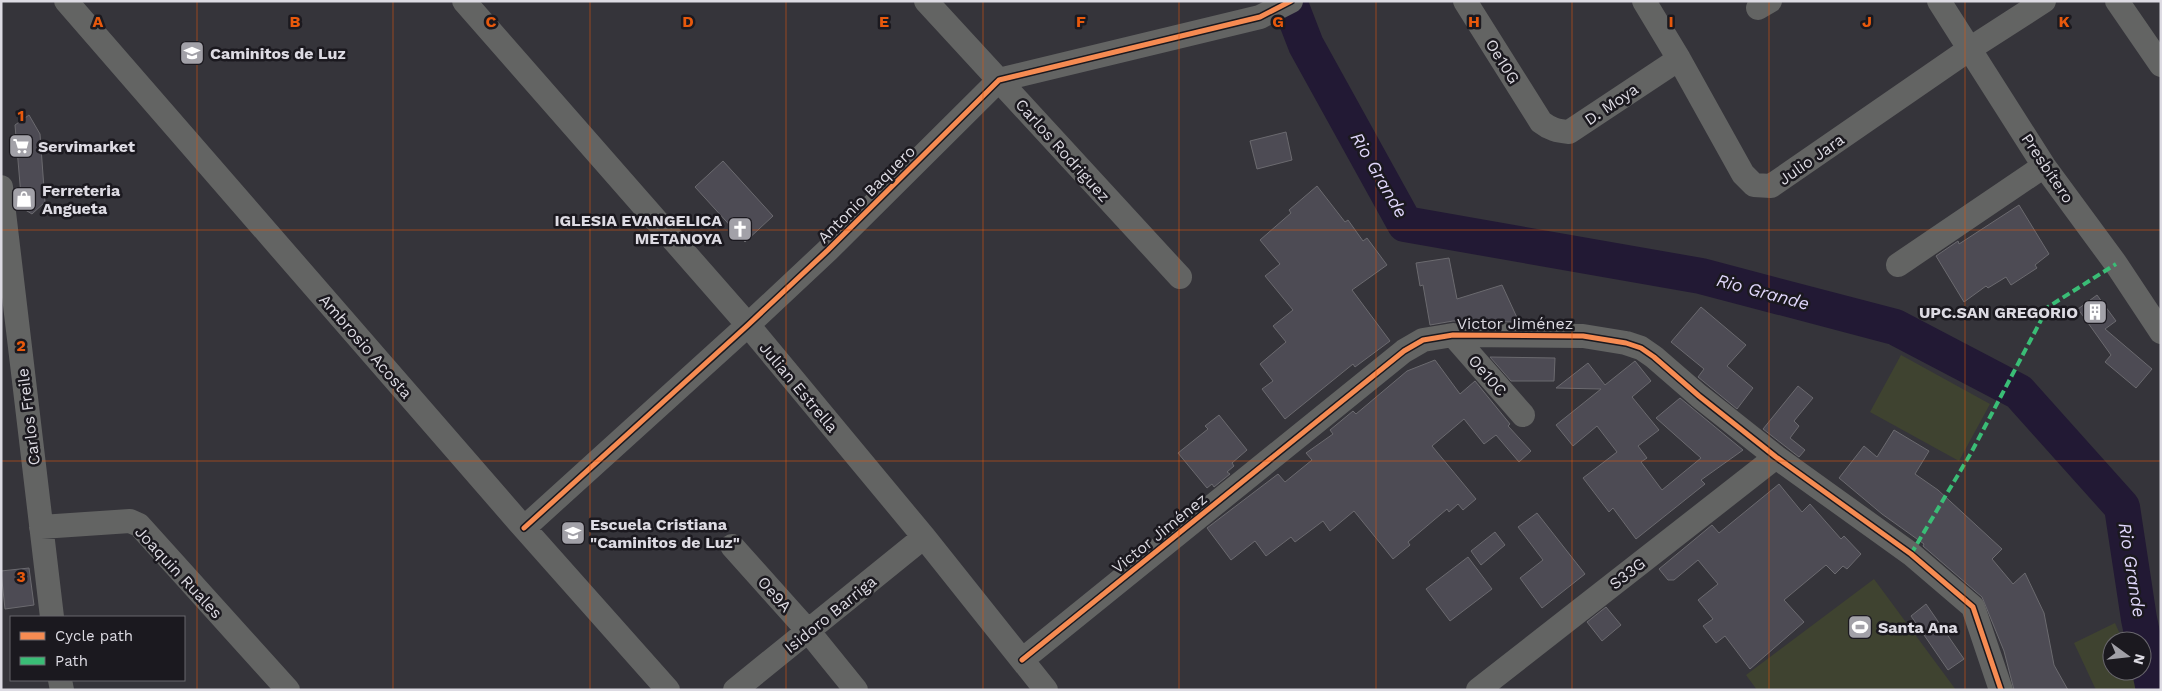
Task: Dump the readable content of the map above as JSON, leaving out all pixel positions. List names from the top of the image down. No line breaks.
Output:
{"streets":{"street":["Oe10G","D. Moya","Carlos Rodriguez","Julio Jara","Presbítero","Antonio Baquero","Victor Jiménez","Ambrosio Acosta","Oe10C","Julian Estrella","Carlos Freile","Joaquin Ruales","S33G","Oe9A","Isidoro Barriga"]},"crossings":[["Oe10G","D. Moya"],["D. Moya","Julio Jara"],["Carlos Rodriguez","Antonio Baquero"],["Julio Jara","Presbítero"],["Antonio Baquero","Ambrosio Acosta"],["Antonio Baquero","Julian Estrella"],["Victor Jiménez","Oe10C"],["Victor Jiménez","Julian Estrella"],["Victor Jiménez","S33G"],["Julian Estrella","Isidoro Barriga"],["Carlos Freile","Joaquin Ruales"],["Oe9A","Isidoro Barriga"]],"water":["Rio Grande"],"places":{"school or university":["Caminitos de Luz","Escuela Cristiana \"Caminitos de Luz\""],"supermarket":["Servimarket"],"shop":["Ferreteria Angueta"],"church":["IGLESIA EVANGELICA METANOYA"],"building":["UPC.SAN GREGORIO"],"sports":["Santa Ana"]},"legend":["Cycle path","Path"],"north":"right","grid":{"columns":["A","B","C","D","E","F","G","H","I","J","K"],"rows":["1","2","3"]}}
